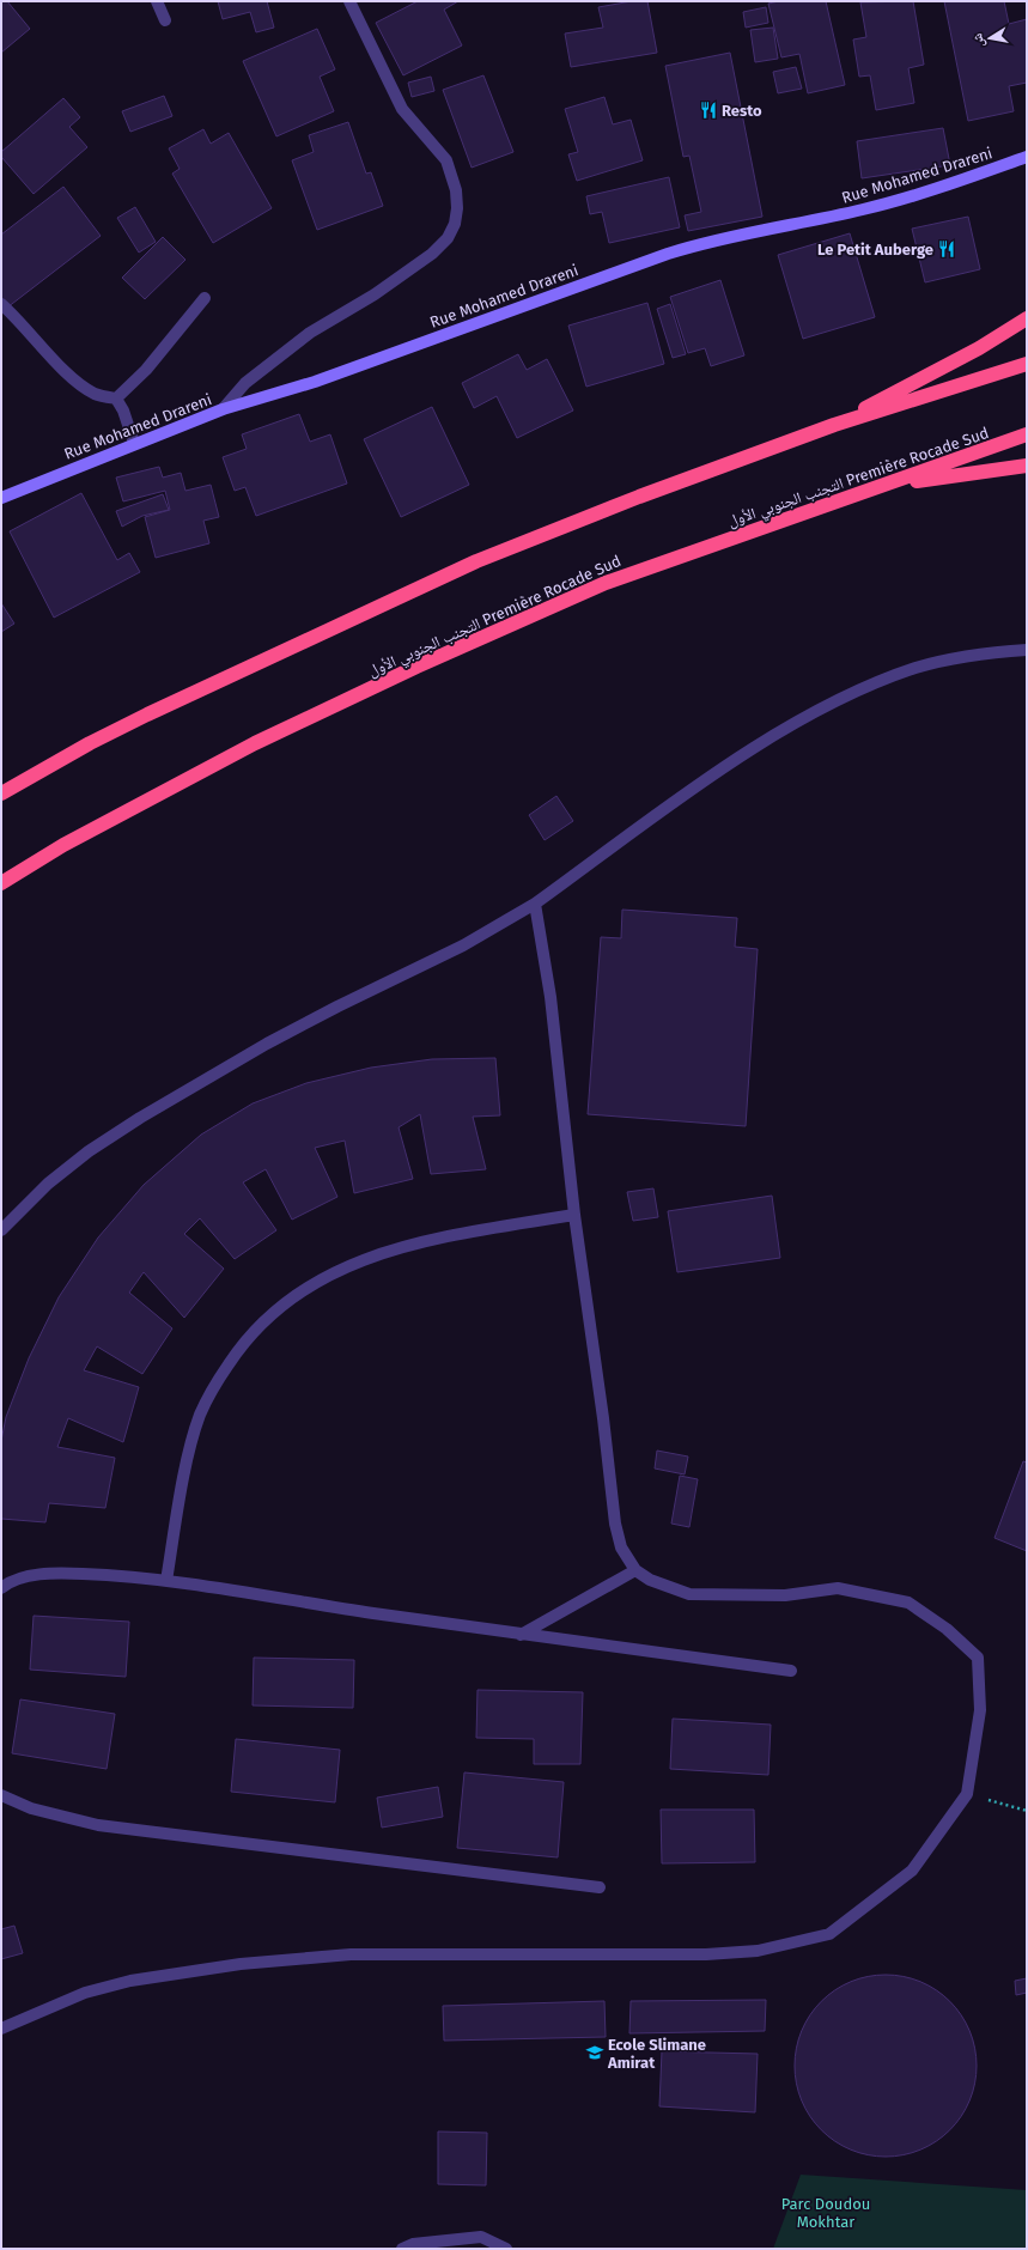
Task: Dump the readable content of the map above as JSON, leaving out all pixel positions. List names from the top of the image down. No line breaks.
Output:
{"streets":{"highway":["التجنب الجنوبي الأول Première Rocade Sud"],"street":["Rue Mohamed Drareni"]},"parks":["Parc Doudou Mokhtar"],"places":{"restaurant":["Resto","Le Petit Auberge"],"school or university":["Ecole Slimane Amirat"]},"north":"left"}
